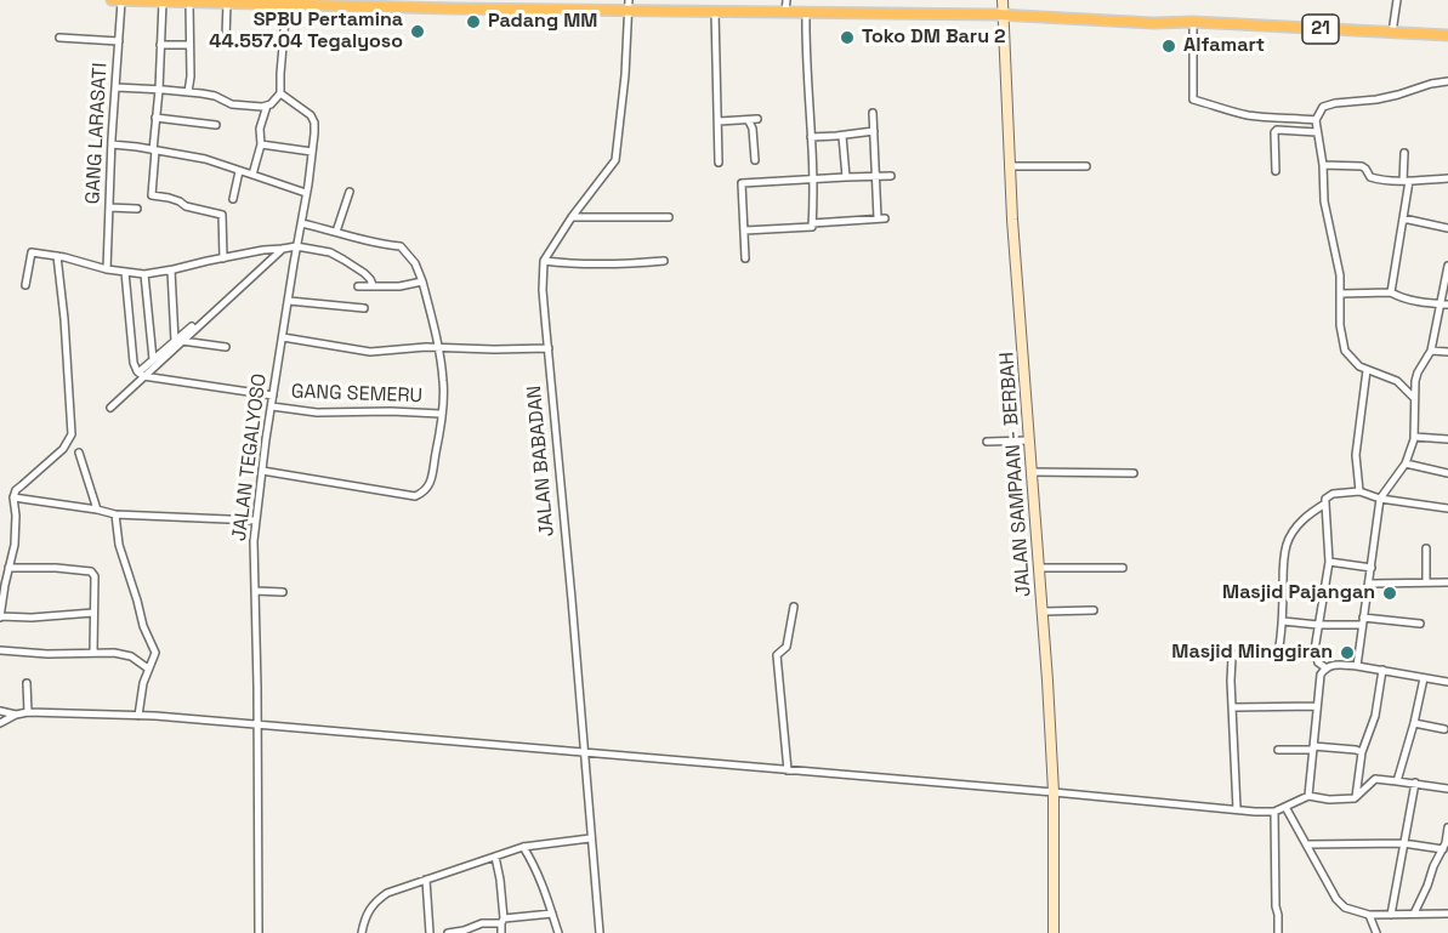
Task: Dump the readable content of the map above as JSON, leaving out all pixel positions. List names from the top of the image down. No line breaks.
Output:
{"streets":{"highway":["21"],"main road":["JALAN SAMPAAN - BERBAH"],"street":["GANG LARASATI","GANG SEMERU","JALAN TEGALYOSO","JALAN BABADAN"]},"crossings":[["21","GANG LARASATI"],["21","JALAN SAMPAAN - BERBAH"],["GANG SEMERU","JALAN TEGALYOSO"]],"places":["Padang MM","SPBU Pertamina 44.557.04 Tegalyoso","Toko DM Baru 2","Alfamart","Masjid Pajangan","Masjid Minggiran"]}
